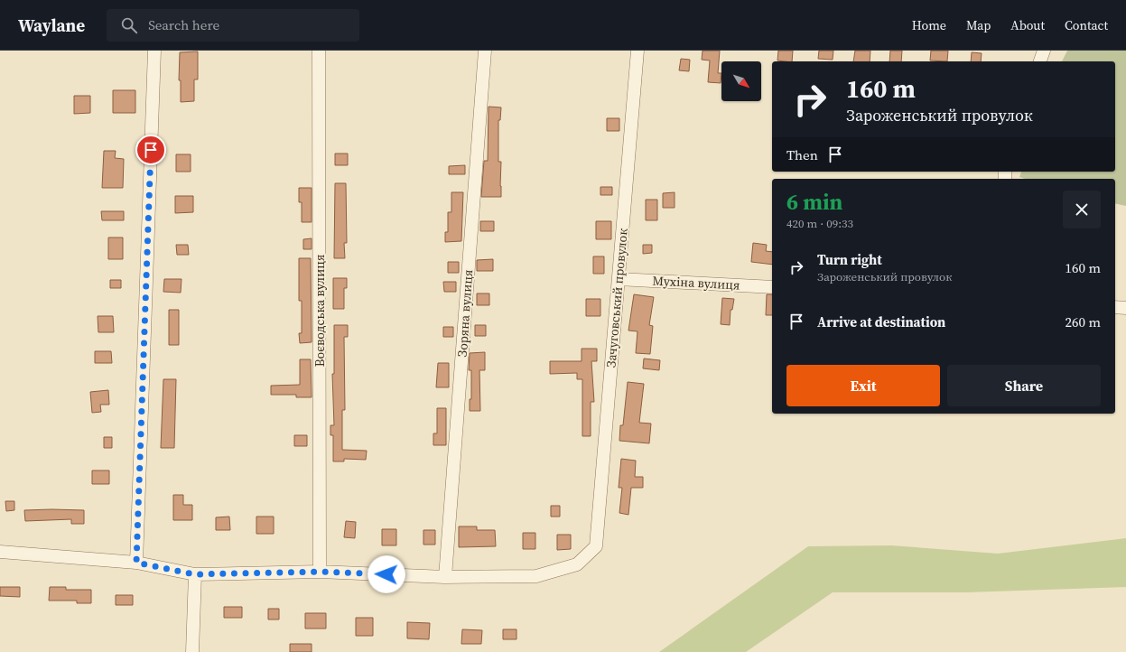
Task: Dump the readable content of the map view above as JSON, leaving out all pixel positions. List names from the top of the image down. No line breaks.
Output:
{"streets":{"street":["Мухіна вулиця","Зачуговський провулок","Воєводська вулиця","Зоряна вулиця"]},"crossings":[["Мухіна вулиця","Зачуговський провулок"],["Зачуговський провулок","Зоряна вулиця"]],"north":"bottom right","page":{"header":"Waylane","search":"Search here","nav":["Home","Map","About","Contact"],"turn":["160 m","Зароженський провулок"],"then":"Then","heading":["6 min","420 m · 09:33"],"list":[{"name":"Turn right","note":"Зароженський провулок","value":"160 m"},{"name":"Arrive at destination","value":"260 m"}],"buttons":["Exit","Share"]}}
